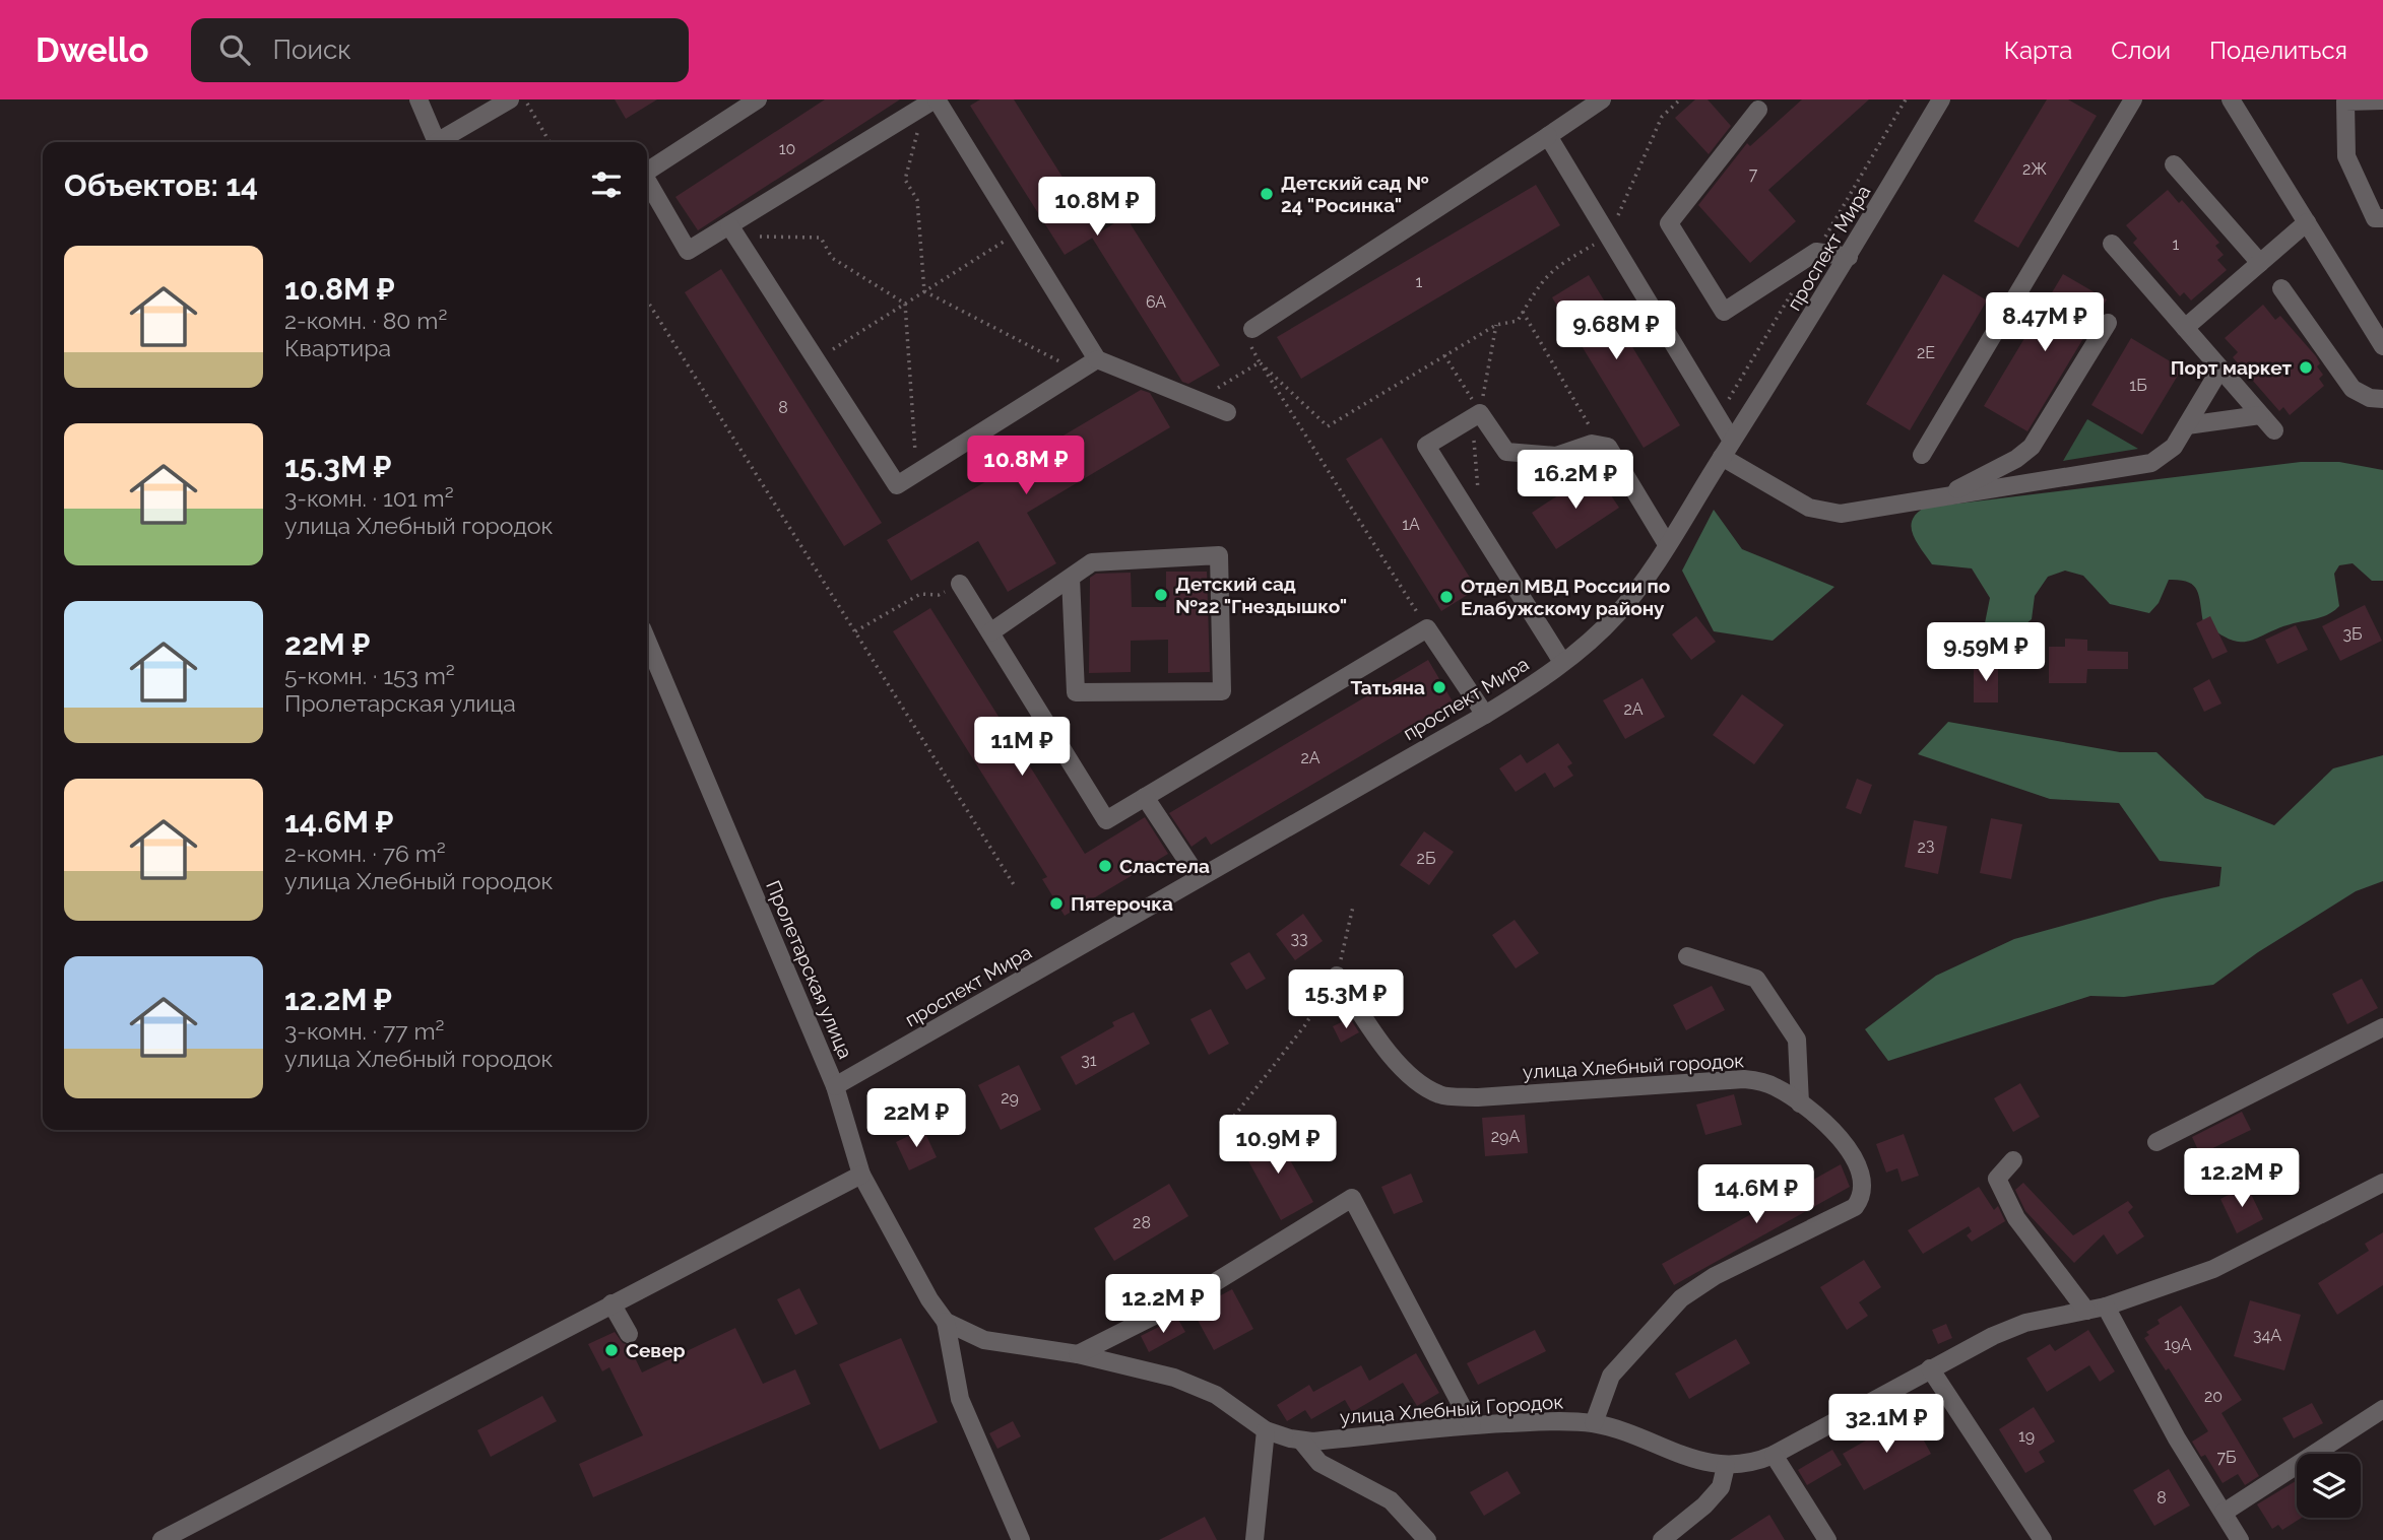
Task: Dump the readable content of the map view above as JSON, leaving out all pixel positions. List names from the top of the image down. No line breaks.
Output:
{"streets":{"street":["проспект Мира","Пролетарская улица","улица Хлебный городок","улица Хлебный Городок"]},"crossings":[["проспект Мира","Пролетарская улица"],["Пролетарская улица","улица Хлебный Городок"],["улица Хлебный городок","улица Хлебный Городок"]],"places":["Детский сад № 24 \"Росинка\"","Порт маркет","Детский сад №22 \"Гнездышко\"","Отдел МВД России по Елабужскому району","Татьяна","Сластела","Пятерочка","Север"],"house_numbers":["10","2Ж","7","1","1","6А","2Е","1Б","8","1А","3Б","2А","2А","2З","2Б","33","31","29","29А","28","34А","19А","20","19","7Б","8"],"page":{"header":"Dwello","search":"Поиск","nav":["Карта","Слои","Поделиться"],"heading":"Объектов: 14","price":["10.8M ₽","8.47M ₽","9.68M ₽","10.8M ₽","16.2M ₽","9.59M ₽","11M ₽","15.3M ₽","22M ₽","10.9M ₽","12.2M ₽","14.6M ₽","12.2M ₽","32.1M ₽"],"list":[{"name":"10.8M ₽","note":"2-комн. · 80 m² · Квартира"},{"name":"15.3M ₽","note":"3-комн. · 101 m² · улица Хлебный городок"},{"name":"22M ₽","note":"5-комн. · 153 m² · Пролетарская улица"},{"name":"14.6M ₽","note":"2-комн. · 76 m² · улица Хлебный городок"},{"name":"12.2M ₽","note":"3-комн. · 77 m² · улица Хлебный городок"}]}}
